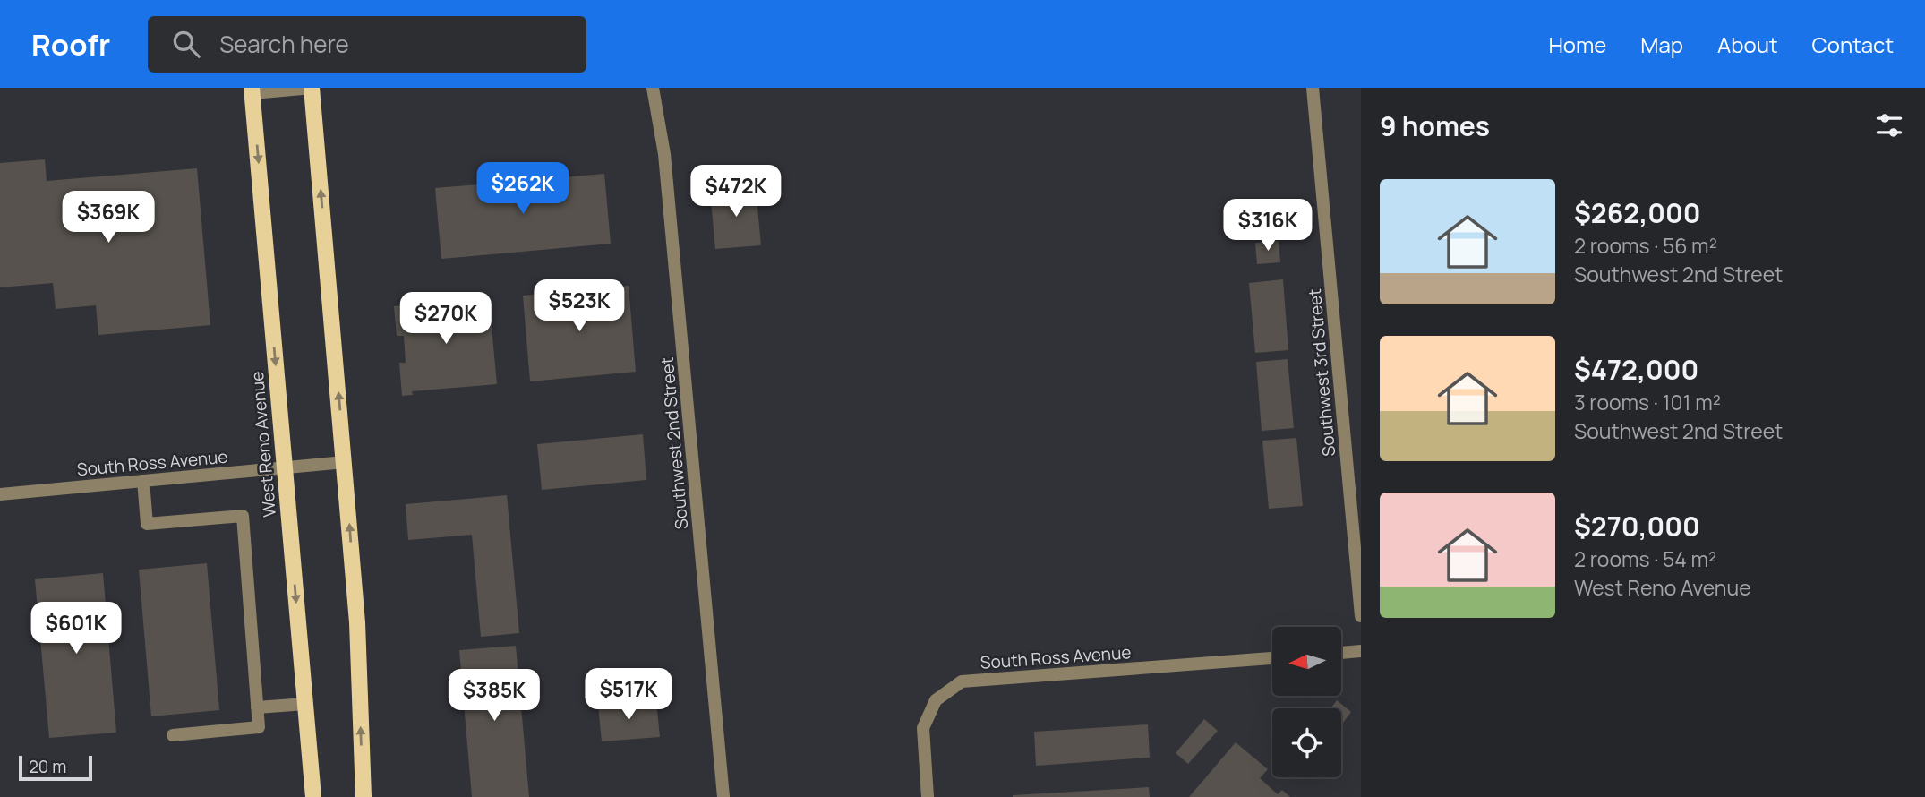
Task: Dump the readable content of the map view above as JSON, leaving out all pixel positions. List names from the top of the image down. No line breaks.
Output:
{"streets":{"main road":["West Reno Avenue"],"street":["Southwest 3rd Street","Southwest 2nd Street","South Ross Avenue"]},"crossings":[["West Reno Avenue","South Ross Avenue"]],"scale_bar":"20 m","north":"left","page":{"header":"Roofr","search":"Search here","nav":["Home","Map","About","Contact"],"heading":"9 homes","price":["$262K","$472K","$369K","$316K","$523K","$270K","$601K","$517K","$385K"],"list":[{"name":"$262,000","note":"2 rooms · 56 m² · Southwest 2nd Street"},{"name":"$472,000","note":"3 rooms · 101 m² · Southwest 2nd Street"},{"name":"$270,000","note":"2 rooms · 54 m² · West Reno Avenue"}],"scale":"20 m"}}
